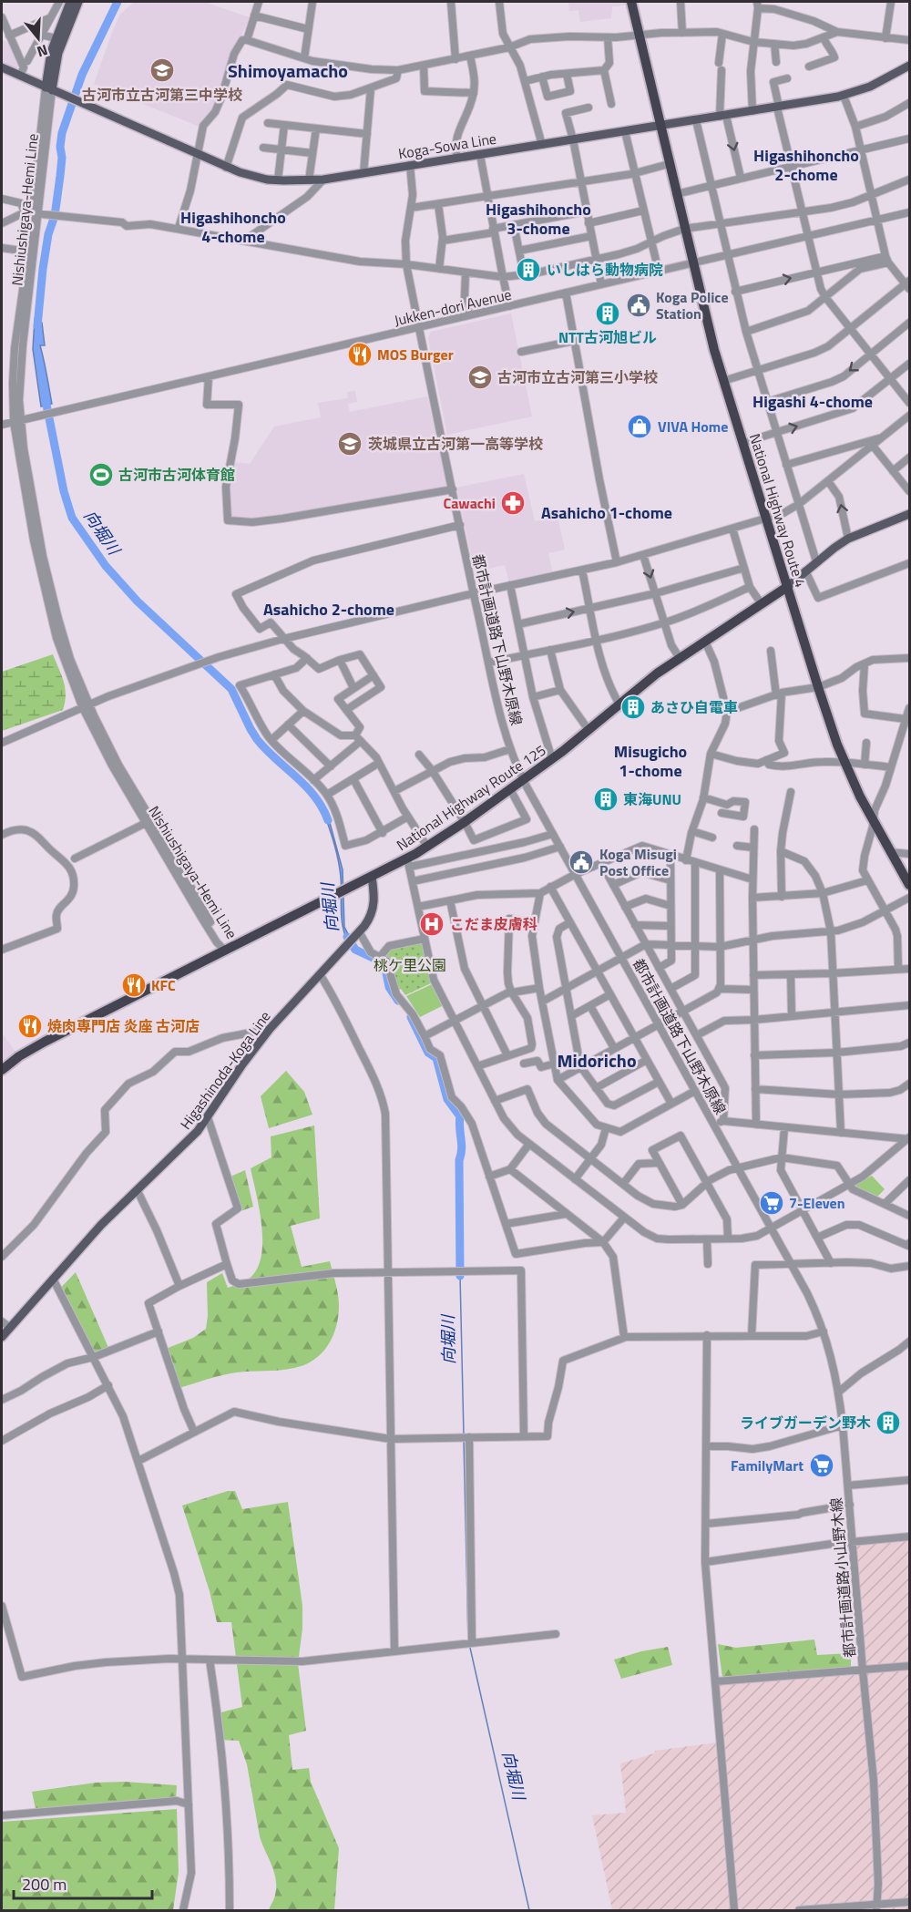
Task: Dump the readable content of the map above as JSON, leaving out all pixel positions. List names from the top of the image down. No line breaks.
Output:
{"streets":{"highway":["National Highway Route 4","National Highway Route 125"],"main road":["Koga-Sowa Line","Nishiushigaya-Hemi Line","Higashinoda-Koga Line"],"street":["Jukken-dori Avenue","都市計画道路下山野木原線","都市計画道路小山野木線"]},"crossings":[["Koga-Sowa Line","Nishiushigaya-Hemi Line"],["Koga-Sowa Line","National Highway Route 4"],["Koga-Sowa Line","都市計画道路下山野木原線"],["Nishiushigaya-Hemi Line","Jukken-dori Avenue"],["Nishiushigaya-Hemi Line","National Highway Route 125"],["Jukken-dori Avenue","National Highway Route 4"],["Jukken-dori Avenue","都市計画道路下山野木原線"],["National Highway Route 4","National Highway Route 125"],["都市計画道路下山野木原線","National Highway Route 125"],["都市計画道路下山野木原線","都市計画道路小山野木線"],["National Highway Route 125","Higashinoda-Koga Line"]],"districts":["Shimoyamacho","Higashihoncho 2-chome","Higashihoncho 3-chome","Higashihoncho 4-chome","Higashi 4-chome","Asahicho 1-chome","Asahicho 2-chome","Misugicho 1-chome","Midoricho"],"water":["向堀川"],"parks":["桃ケ里公園"],"places":{"school or university":["古河市立古河第三中学校","古河市立古河第三小学校","茨城県立古河第一高等学校"],"building":["いしはら動物病院","NTT古河旭ビル","あさひ自電車","東海UNU","ライブガーデン野木"],"public building":["Koga Police Station","Koga Misugi Post Office"],"restaurant":["MOS Burger","KFC","焼肉専門店 炎座 古河店"],"shop":["VIVA Home"],"sports":["古河市古河体育館"],"pharmacy":["Cawachi"],"hospital":["こだま皮膚科"],"supermarket":["7-Eleven","FamilyMart"]},"scale_bar":"200 m","north":"bottom"}
